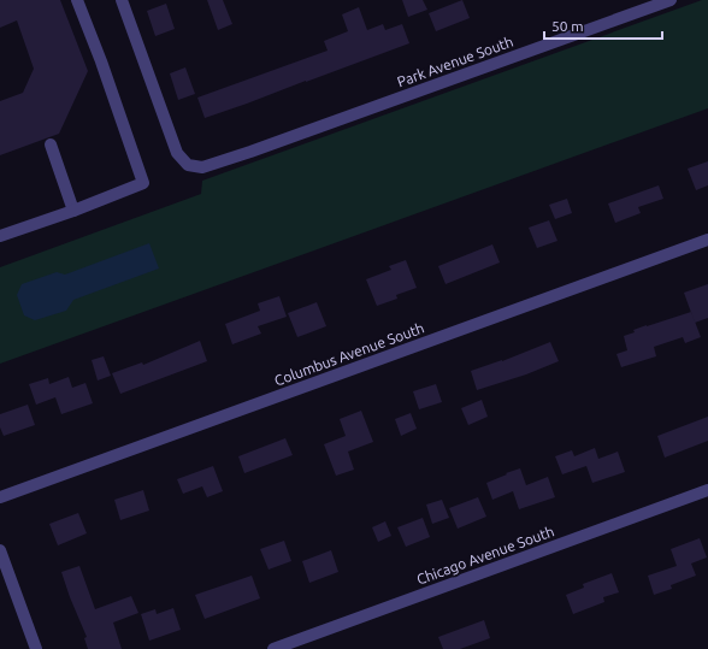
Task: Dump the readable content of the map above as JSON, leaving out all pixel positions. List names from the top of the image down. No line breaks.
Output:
{"streets":{"street":["Park Avenue South","Columbus Avenue South","Chicago Avenue South"]},"scale_bar":"50 m"}
